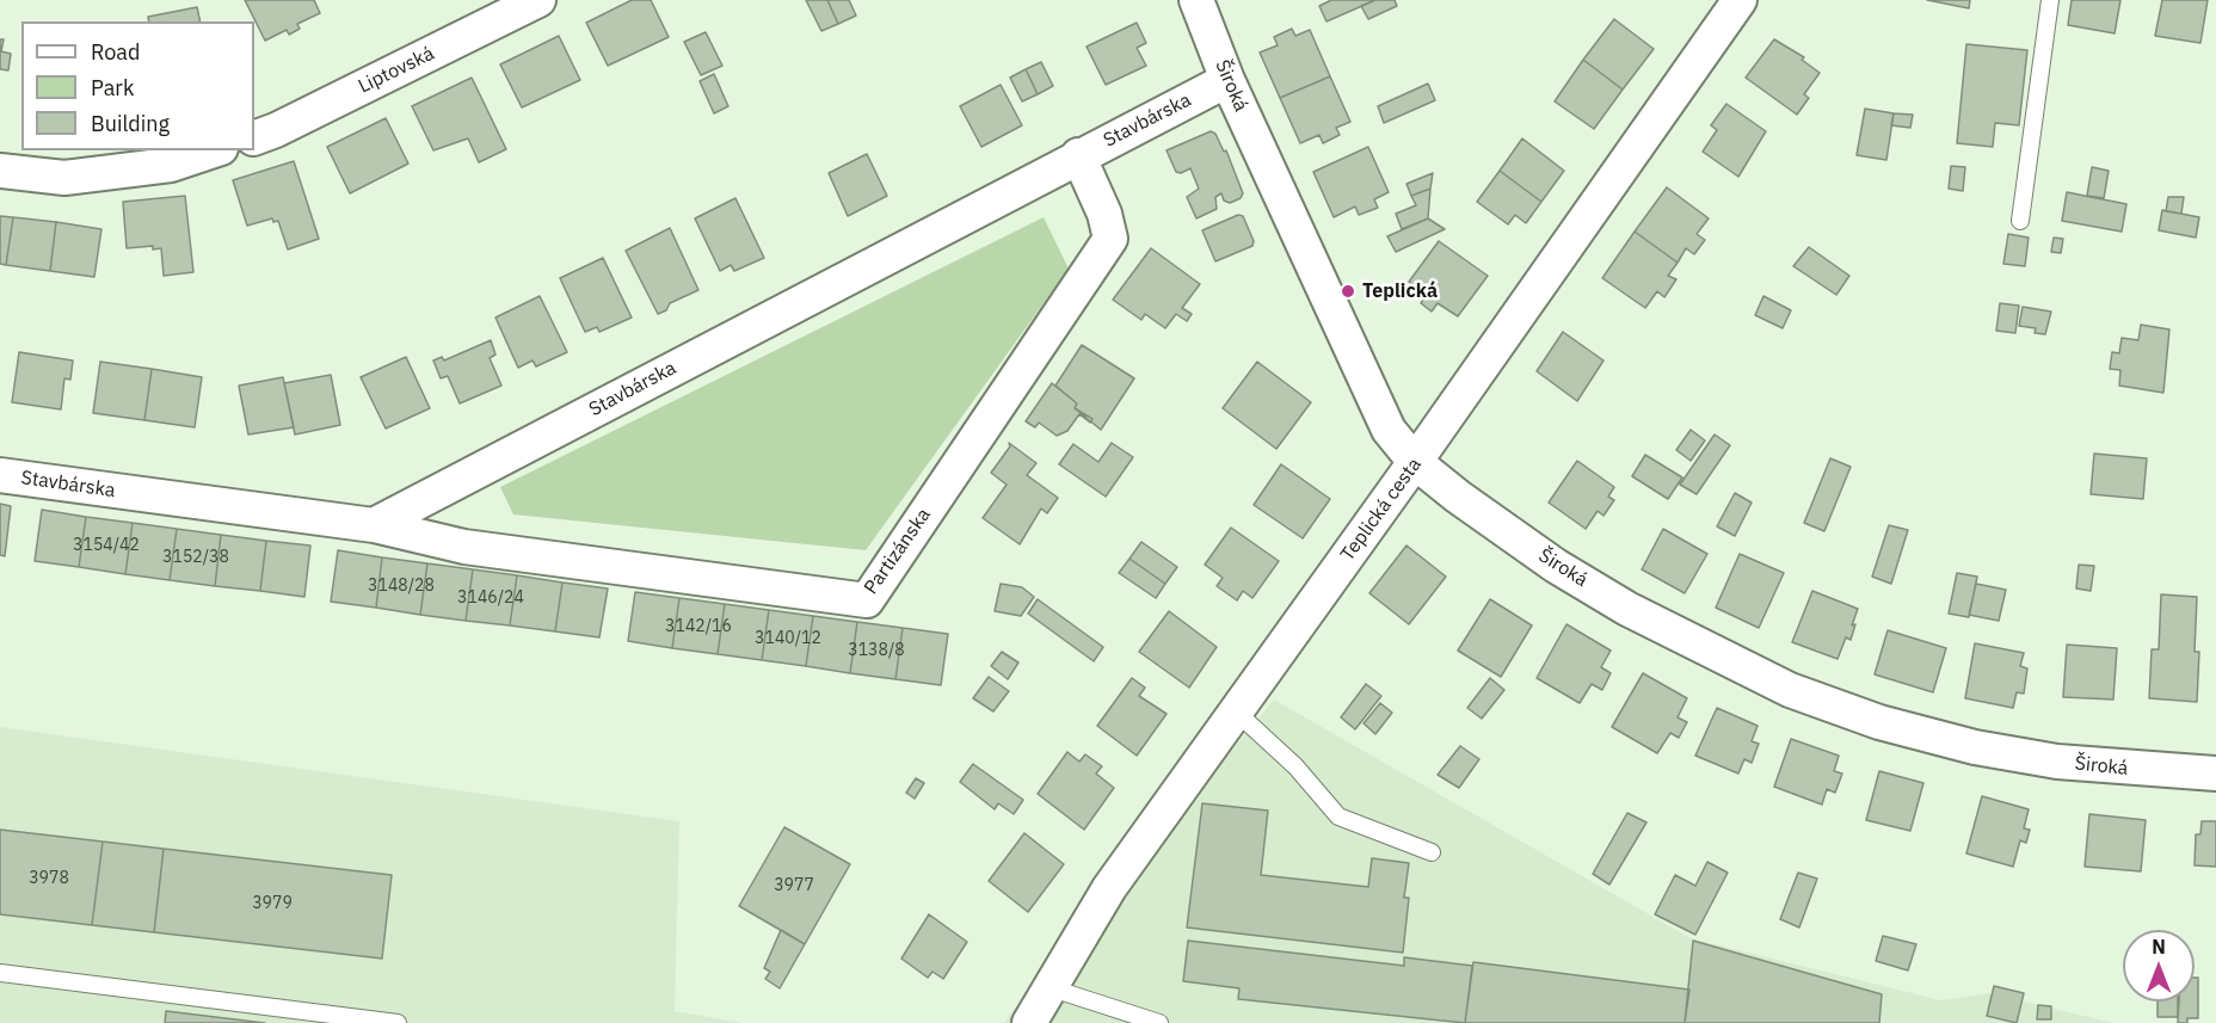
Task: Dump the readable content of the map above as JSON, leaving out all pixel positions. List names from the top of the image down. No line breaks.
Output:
{"streets":{"street":["Liptovská","Široká","Stavbárska","Teplická cesta","Partizánska"]},"crossings":[["Široká","Stavbárska"],["Široká","Teplická cesta"],["Stavbárska","Partizánska"]],"places":["Teplická"],"house_numbers":["3154/42","3152/38","3148/28","3146/24","3142/16","3140/12","3138/8","3978","3977","3979"],"legend":["Road","Park","Building"],"north":"top"}
